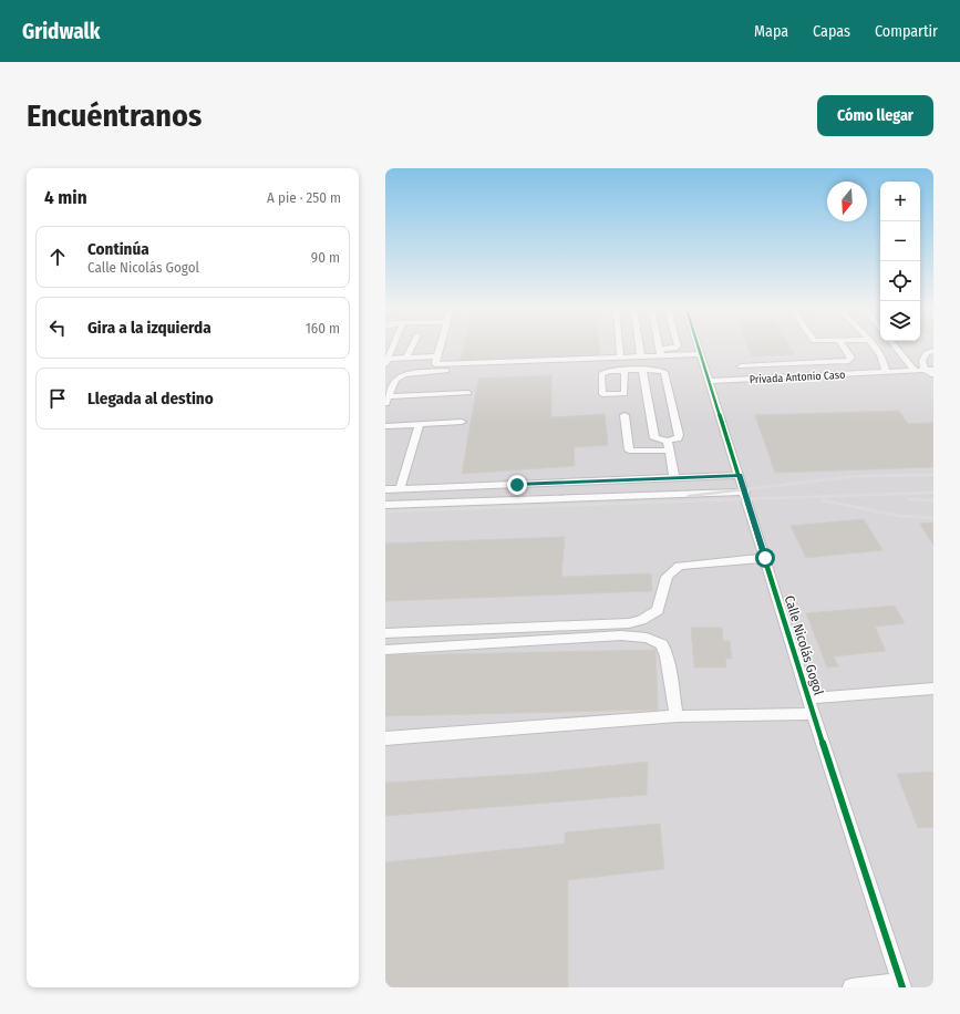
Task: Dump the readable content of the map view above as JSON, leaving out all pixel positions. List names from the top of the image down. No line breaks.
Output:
{"streets":{"street":["Privada Antonio Caso","Calle Nicolás Gogol"]},"crossings":[["Privada Antonio Caso","Calle Nicolás Gogol"]],"north":"bottom","page":{"header":"Gridwalk","nav":["Mapa","Capas","Compartir"],"buttons":"Cómo llegar","title":"Encuéntranos","heading":["4 min","A pie · 250 m"],"map_buttons":["+","−"],"list":[["Continúa","Calle Nicolás Gogol","90 m"],["Gira a la izquierda","160 m"],"Llegada al destino"]}}
